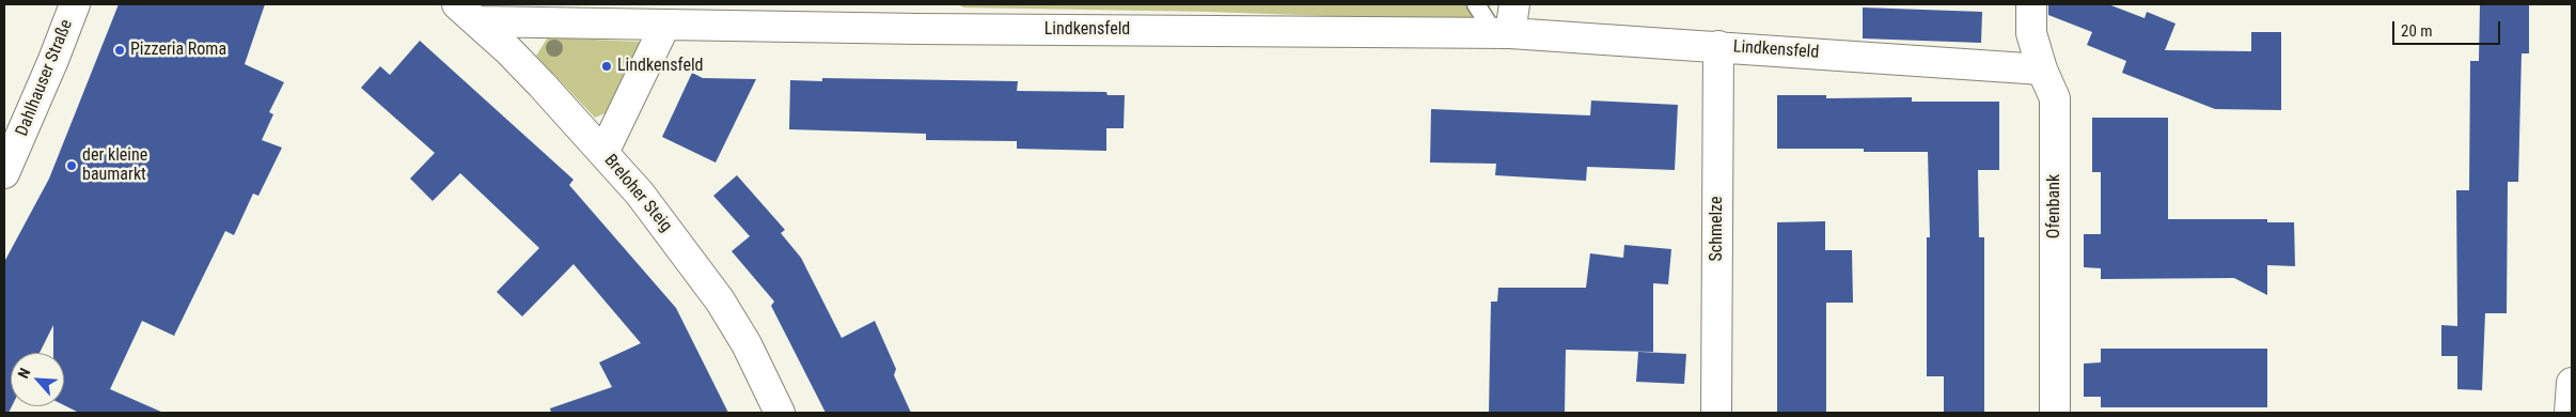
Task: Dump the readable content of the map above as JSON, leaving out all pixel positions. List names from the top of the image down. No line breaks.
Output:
{"streets":{"street":["Lindkensfeld","Dahlhauser Straße","Breloher Steig","Ofenbank","Schmelze"]},"crossings":[["Lindkensfeld","Breloher Steig"],["Lindkensfeld","Ofenbank"],["Lindkensfeld","Schmelze"]],"places":["Pizzeria Roma","Lindkensfeld","der kleine baumarkt"],"scale_bar":"20 m","north":"top left"}
